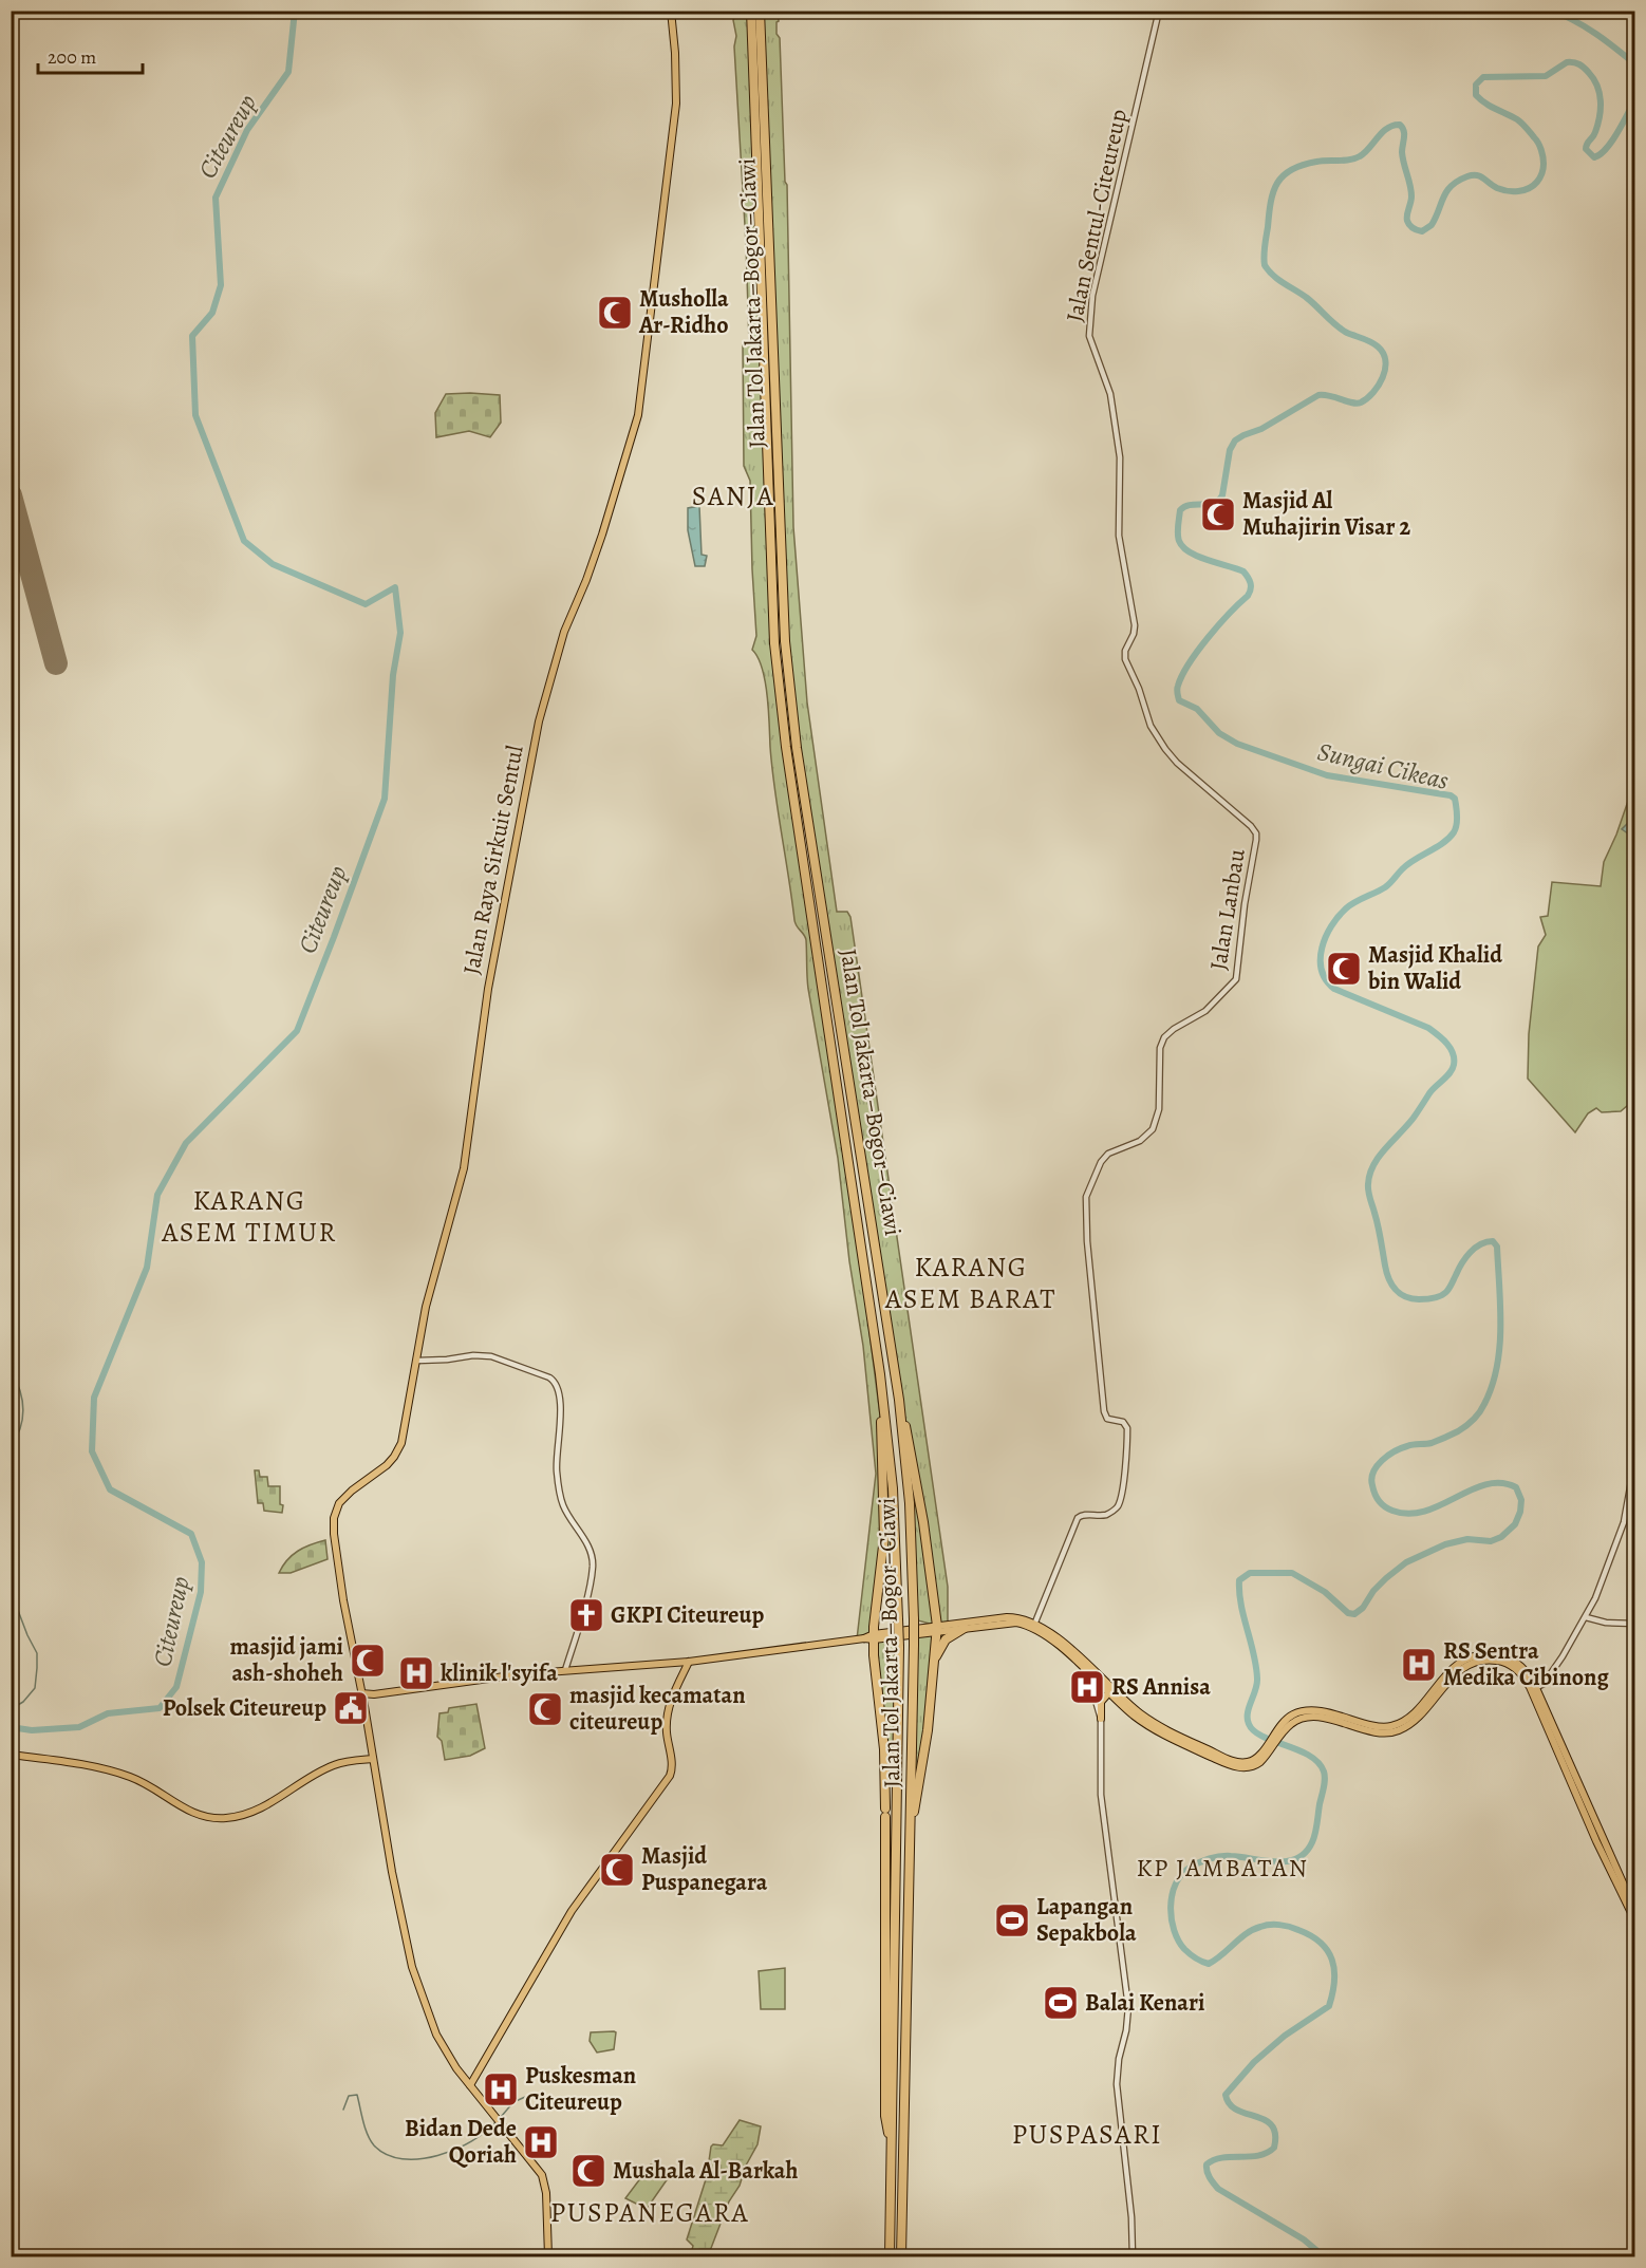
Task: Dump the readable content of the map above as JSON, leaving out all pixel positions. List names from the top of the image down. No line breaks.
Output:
{"streets":{"highway":["Jalan Tol Jakarta–Bogor–Ciawi"],"main road":["Jalan Raya Sirkuit Sentul"],"street":["Jalan Sentul-Citeureup","Jalan Lanbau"]},"crossings":[["Jalan Sentul-Citeureup","Jalan Lanbau"]],"districts":["SANJA","KARANG ASEM TIMUR","KARANG ASEM BARAT","KP JAMBATAN","PUSPASARI","PUSPANEGARA"],"water":["Citeureup","Sungai Cikeas"],"places":{"mosque":["Musholla Ar-Ridho","Masjid Al Muhajirin Visar 2","Masjid Khalid bin Walid","masjid jami ash-shoheh","masjid kecamatan citeureup","Masjid Puspanegara","Mushala Al-Barkah"],"church":["GKPI Citeureup"],"hospital":["RS Sentra Medika Cibinong","klinik l'syifa","RS Annisa","Puskesman Citeureup","Bidan Dede Qoriah"],"public building":["Polsek Citeureup"],"sports":["Lapangan Sepakbola","Balai Kenari"]},"scale_bar":"200 m"}
